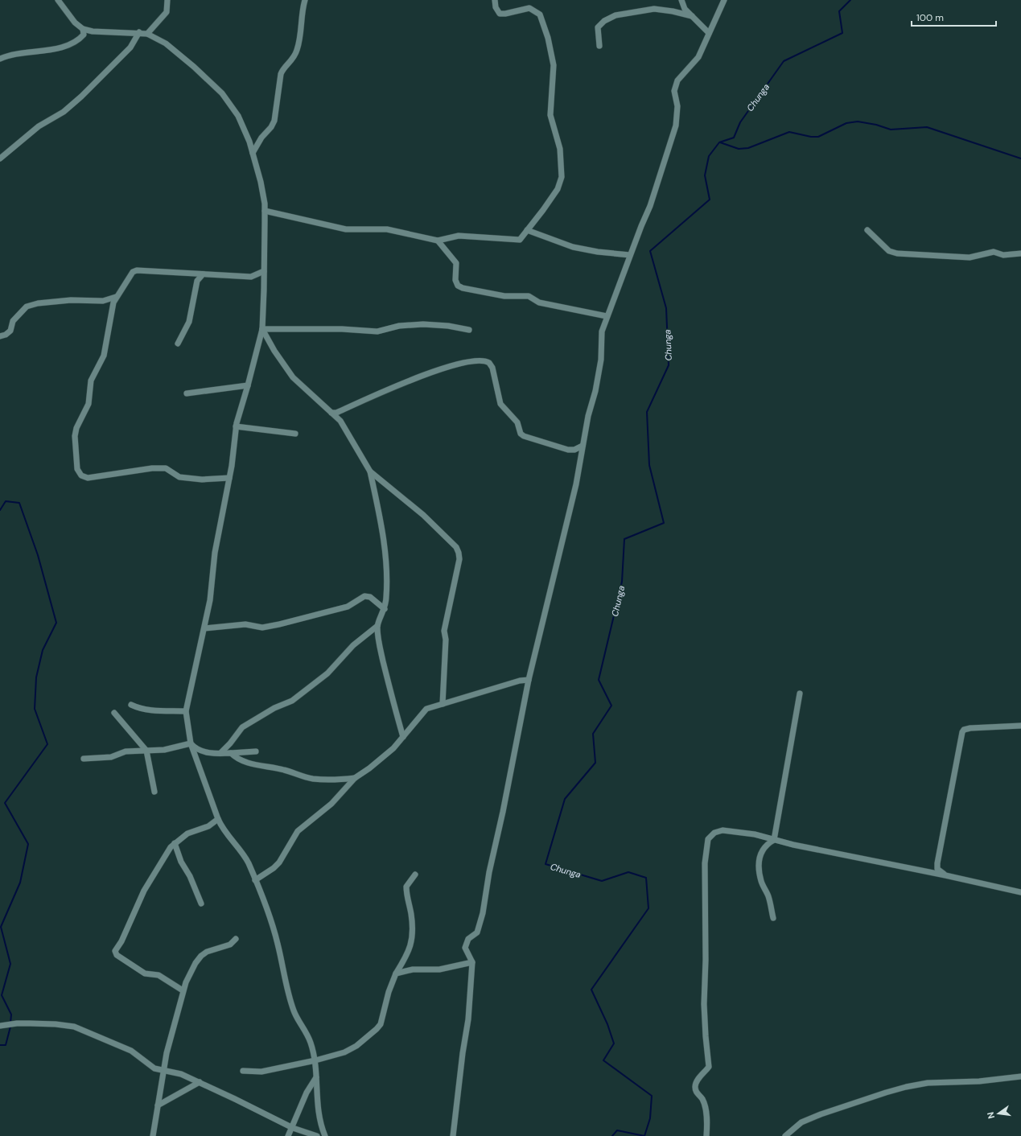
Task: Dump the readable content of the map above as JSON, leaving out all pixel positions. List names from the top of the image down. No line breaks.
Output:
{"water":["Chunga"],"scale_bar":"100 m","north":"left"}
